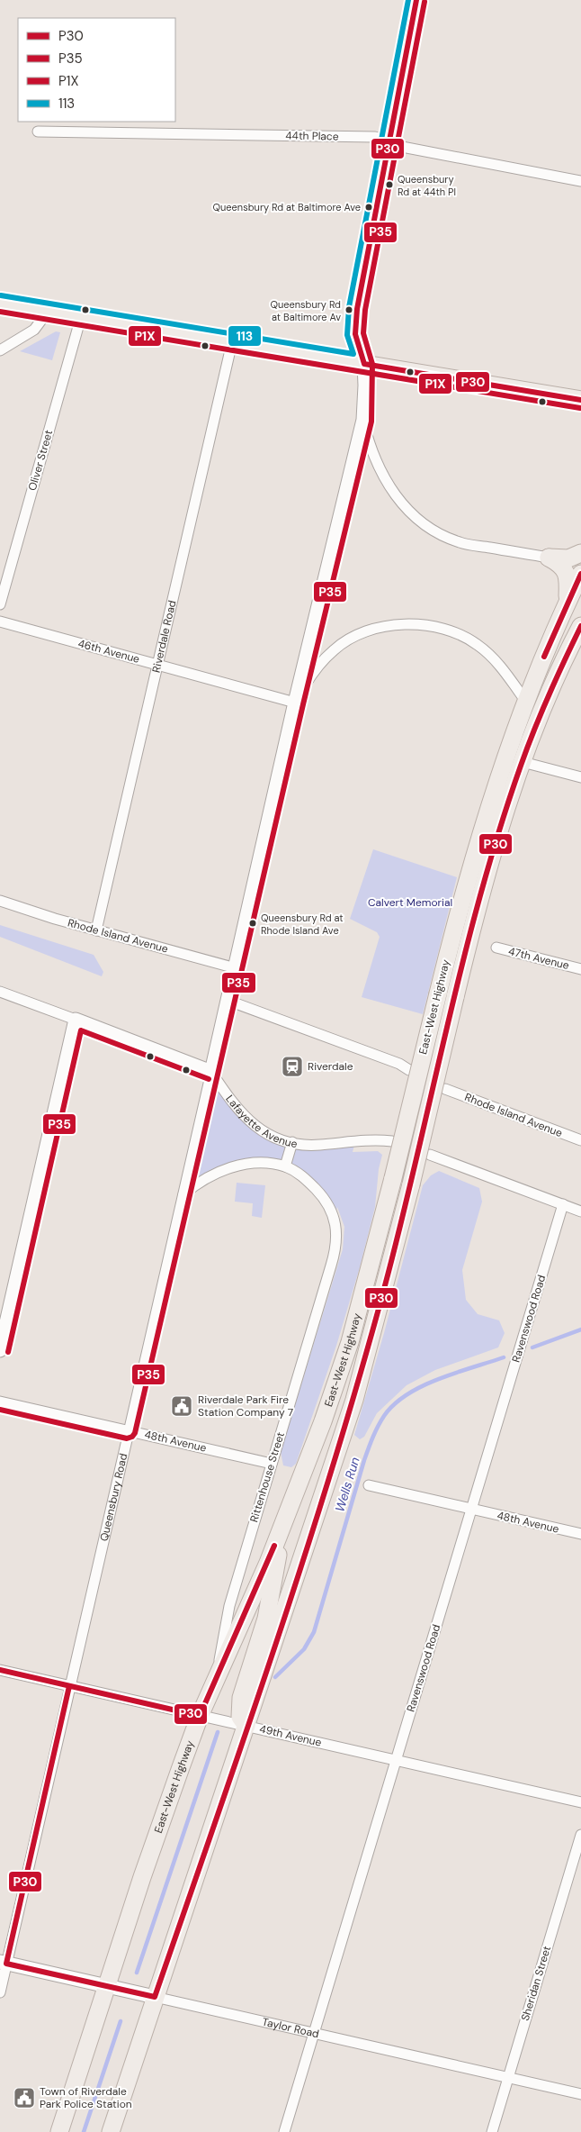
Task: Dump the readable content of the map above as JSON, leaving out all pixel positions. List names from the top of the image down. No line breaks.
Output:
{"streets":{"main road":["East-West Highway"],"street":["44th Place","Oliver Street","Riverdale Road","46th Avenue","Rhode Island Avenue","47th Avenue","Lafayette Avenue","Ravenswood Road","48th Avenue","Rittenhouse Street","Queensbury Road","49th Avenue","Sheridan Street","Taylor Road"]},"crossings":[["44th Place","Queensbury Road"],["Riverdale Road","46th Avenue"],["Riverdale Road","Rhode Island Avenue"],["46th Avenue","Queensbury Road"],["Rhode Island Avenue","Queensbury Road"],["East-West Highway","Rittenhouse Street"],["East-West Highway","49th Avenue"],["East-West Highway","Taylor Road"],["Lafayette Avenue","Queensbury Road"],["Ravenswood Road","48th Avenue"],["Ravenswood Road","49th Avenue"],["Ravenswood Road","Taylor Road"],["48th Avenue","Rittenhouse Street"],["48th Avenue","Queensbury Road"],["Queensbury Road","49th Avenue"],["Queensbury Road","Taylor Road"],["Sheridan Street","Taylor Road"]],"water":["Wells Run"],"parks":["Calvert Memorial"],"places":{"other":["Queensbury Rd at 44th Pl","Queensbury Rd at Baltimore Ave","Queensbury Rd at Baltimore Av","Queensbury Rd at Rhode Island Ave"],"station":["Riverdale"],"public building":["Riverdale Park Fire Station Company 7","Town of Riverdale Park Police Station"]},"lines":["transit line P30","transit line 113","transit line P35","transit line P1X"],"legend":["P30","P35","P1X","113"]}
